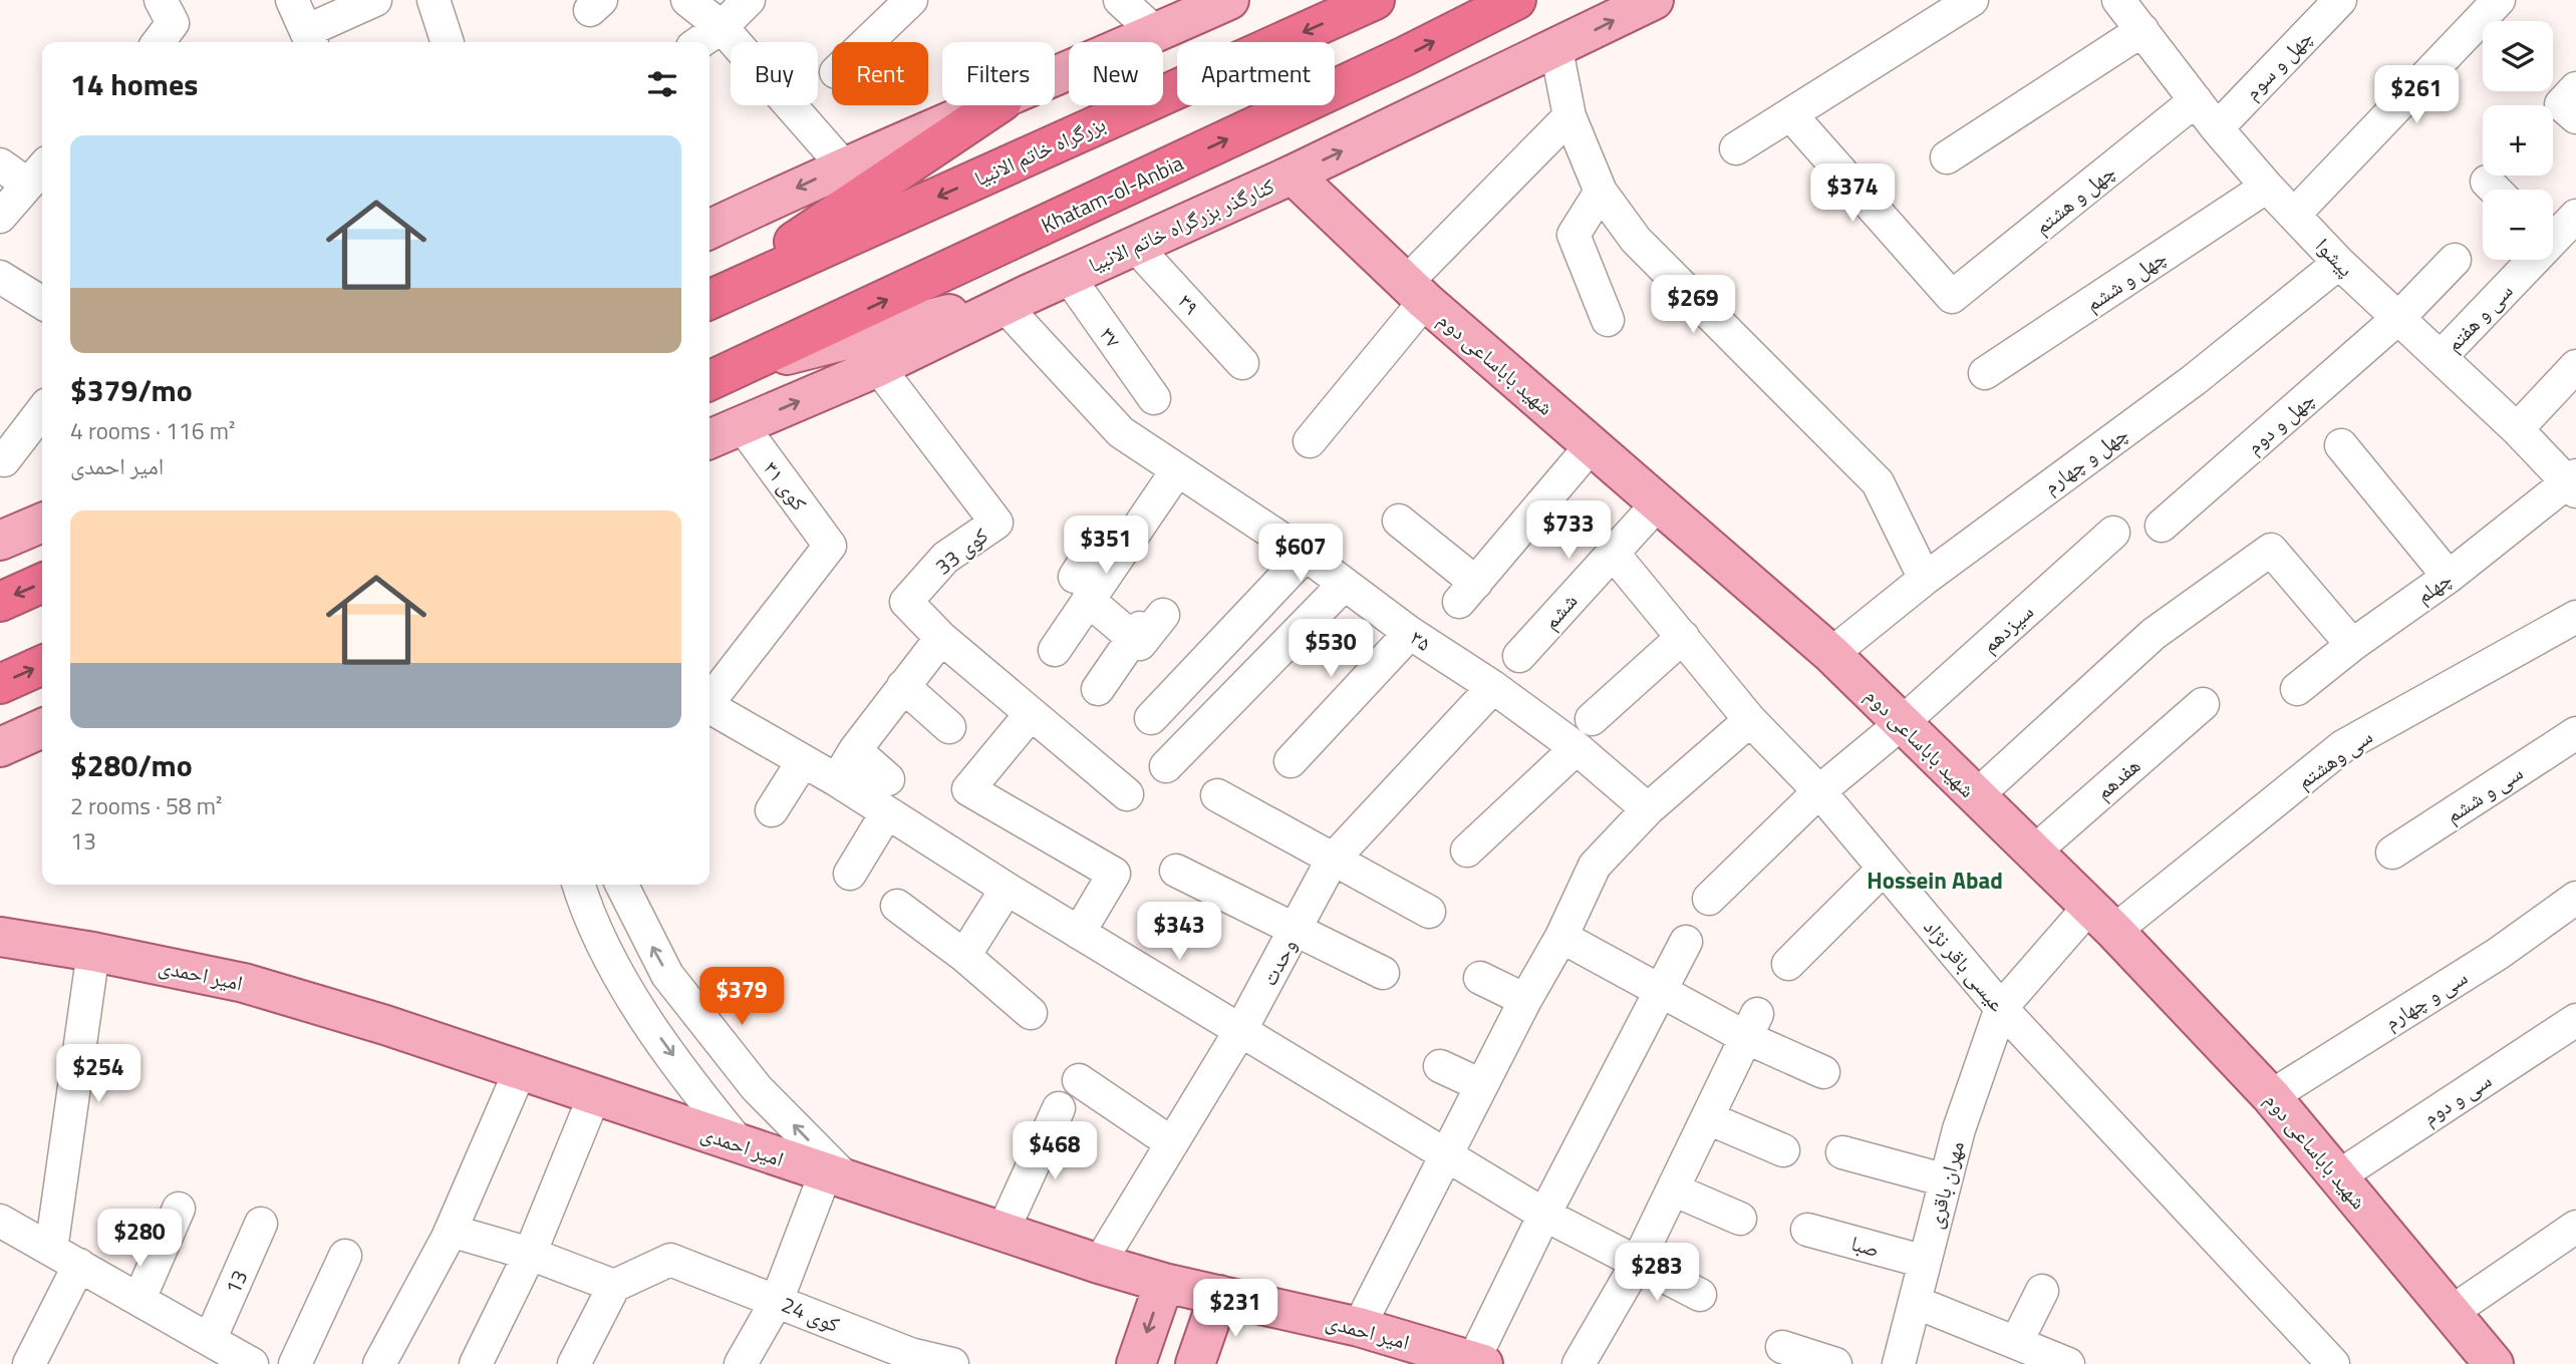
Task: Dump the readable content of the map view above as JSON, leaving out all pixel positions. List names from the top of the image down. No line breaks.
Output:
{"streets":{"highway":["بزرگراه خاتم الانبیا","Khatam-ol-Anbia"],"main road":["کنارگذر بزرگراه خاتم الانبیا","شهید باباساعی دوم","امیر احمدی"],"street":["چهل و سوم","چهل و هشتم","پیشوا","چهل و ششم","۳۹","سی و هفتم","۳۷","چهل و دوم","چهل و چهارم","کوی ۳۱","کوی 33","چهلم","ششم","سیزدهم","۳۵","سی وهشتم","هفدهم","سی و ششم","وحدت","عیسی باقر نژاد","سی و چهارم","سی و دوم","مهران باقری","صبا","13","کوی 24"]},"crossings":[["چهل و سوم","پیشوا"],["چهل و هشتم","پیشوا"],["کنارگذر بزرگراه خاتم الانبیا","۳۹"],["کنارگذر بزرگراه خاتم الانبیا","۳۷"],["کنارگذر بزرگراه خاتم الانبیا","شهید باباساعی دوم"],["کنارگذر بزرگراه خاتم الانبیا","کوی ۳۱"],["کنارگذر بزرگراه خاتم الانبیا","کوی 33"],["کنارگذر بزرگراه خاتم الانبیا","۳۵"],["پیشوا","چهل و ششم"],["پیشوا","سی و هفتم"],["پیشوا","چهل و دوم"],["پیشوا","چهل و چهارم"],["پیشوا","چهلم"],["شهید باباساعی دوم","چهل و چهارم"],["شهید باباساعی دوم","ششم"],["شهید باباساعی دوم","سیزدهم"],["شهید باباساعی دوم","سی وهشتم"],["شهید باباساعی دوم","هفدهم"],["شهید باباساعی دوم","سی و چهارم"],["شهید باباساعی دوم","سی و دوم"],["ششم","عیسی باقر نژاد"],["سیزدهم","عیسی باقر نژاد"],["۳۵","وحدت"],["سی وهشتم","عیسی باقر نژاد"],["سی وهشتم","مهران باقری"],["وحدت","امیر احمدی"],["عیسی باقر نژاد","مهران باقری"],["مهران باقری","صبا"]],"districts":["Hossein Abad"],"page":{"map_buttons":["+","−"],"chip":["Buy","Rent","Filters","New","Apartment"],"heading":"14 homes","price":["$261","$374","$269","$733","$351","$607","$530","$343","$379","$254","$468","$280","$283","$231"],"list":[{"name":"$379/mo","note":"4 rooms · 116 m² · امیر احمدی"},{"name":"$280/mo","note":"2 rooms · 58 m² · 13"}]}}
